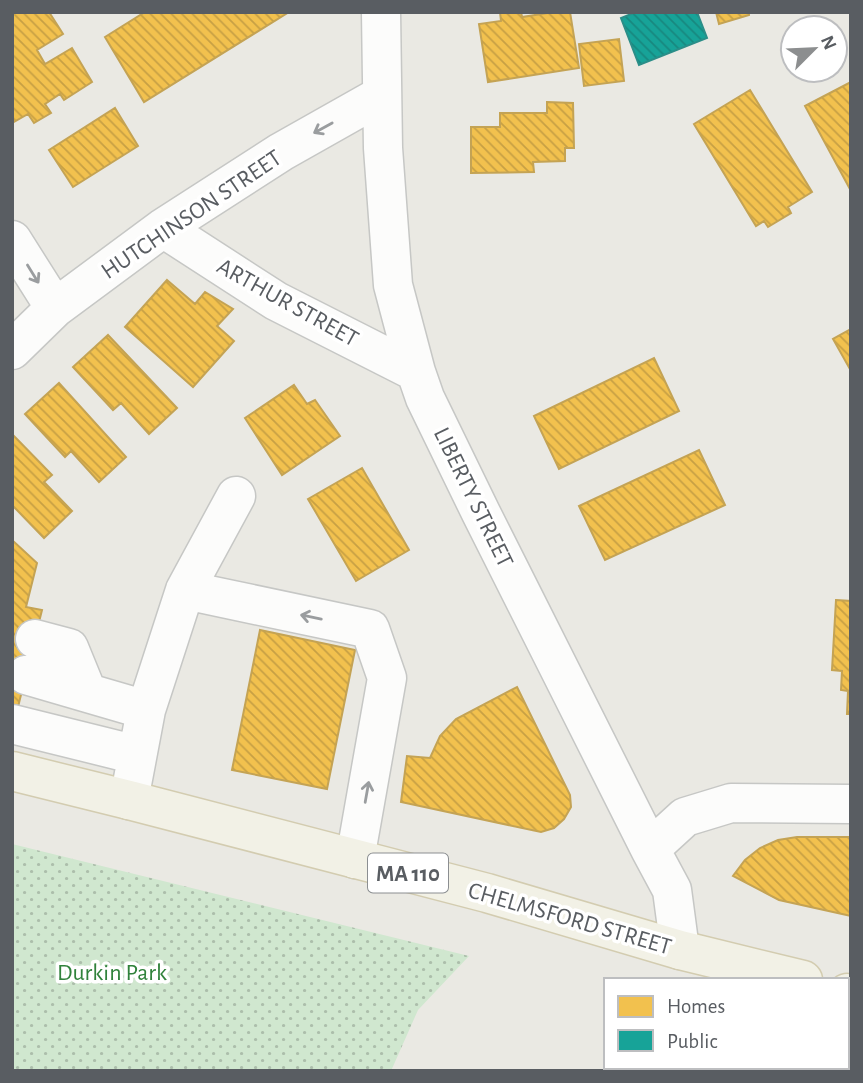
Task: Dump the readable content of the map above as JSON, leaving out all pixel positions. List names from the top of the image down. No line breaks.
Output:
{"streets":{"main road":["MA 110","CHELMSFORD STREET"],"street":["HUTCHINSON STREET","ARTHUR STREET","LIBERTY STREET"]},"crossings":[["HUTCHINSON STREET","ARTHUR STREET"],["HUTCHINSON STREET","LIBERTY STREET"],["ARTHUR STREET","LIBERTY STREET"],["LIBERTY STREET","CHELMSFORD STREET"]],"one_way":["HUTCHINSON STREET"],"parks":["Durkin Park"],"legend":["Homes","Public"],"north":"top right"}
